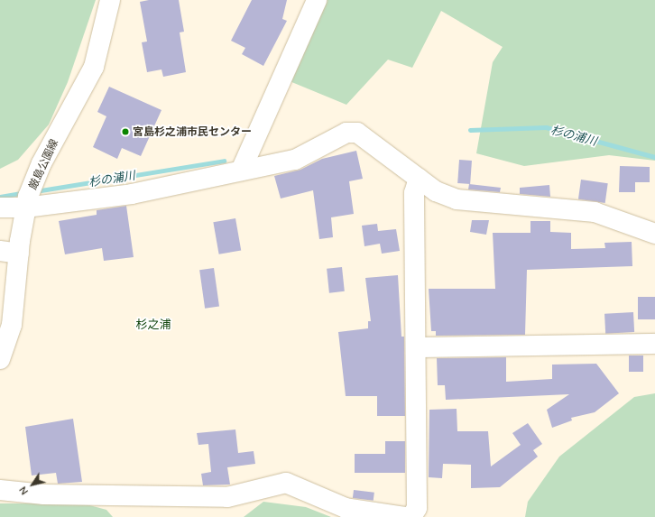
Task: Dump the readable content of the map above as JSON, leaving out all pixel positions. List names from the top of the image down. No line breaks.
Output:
{"streets":{"street":["厳島公園線"]},"districts":["杉之浦"],"water":["杉の浦川"],"places":["宮島杉之浦市民センター"],"north":"bottom left"}
